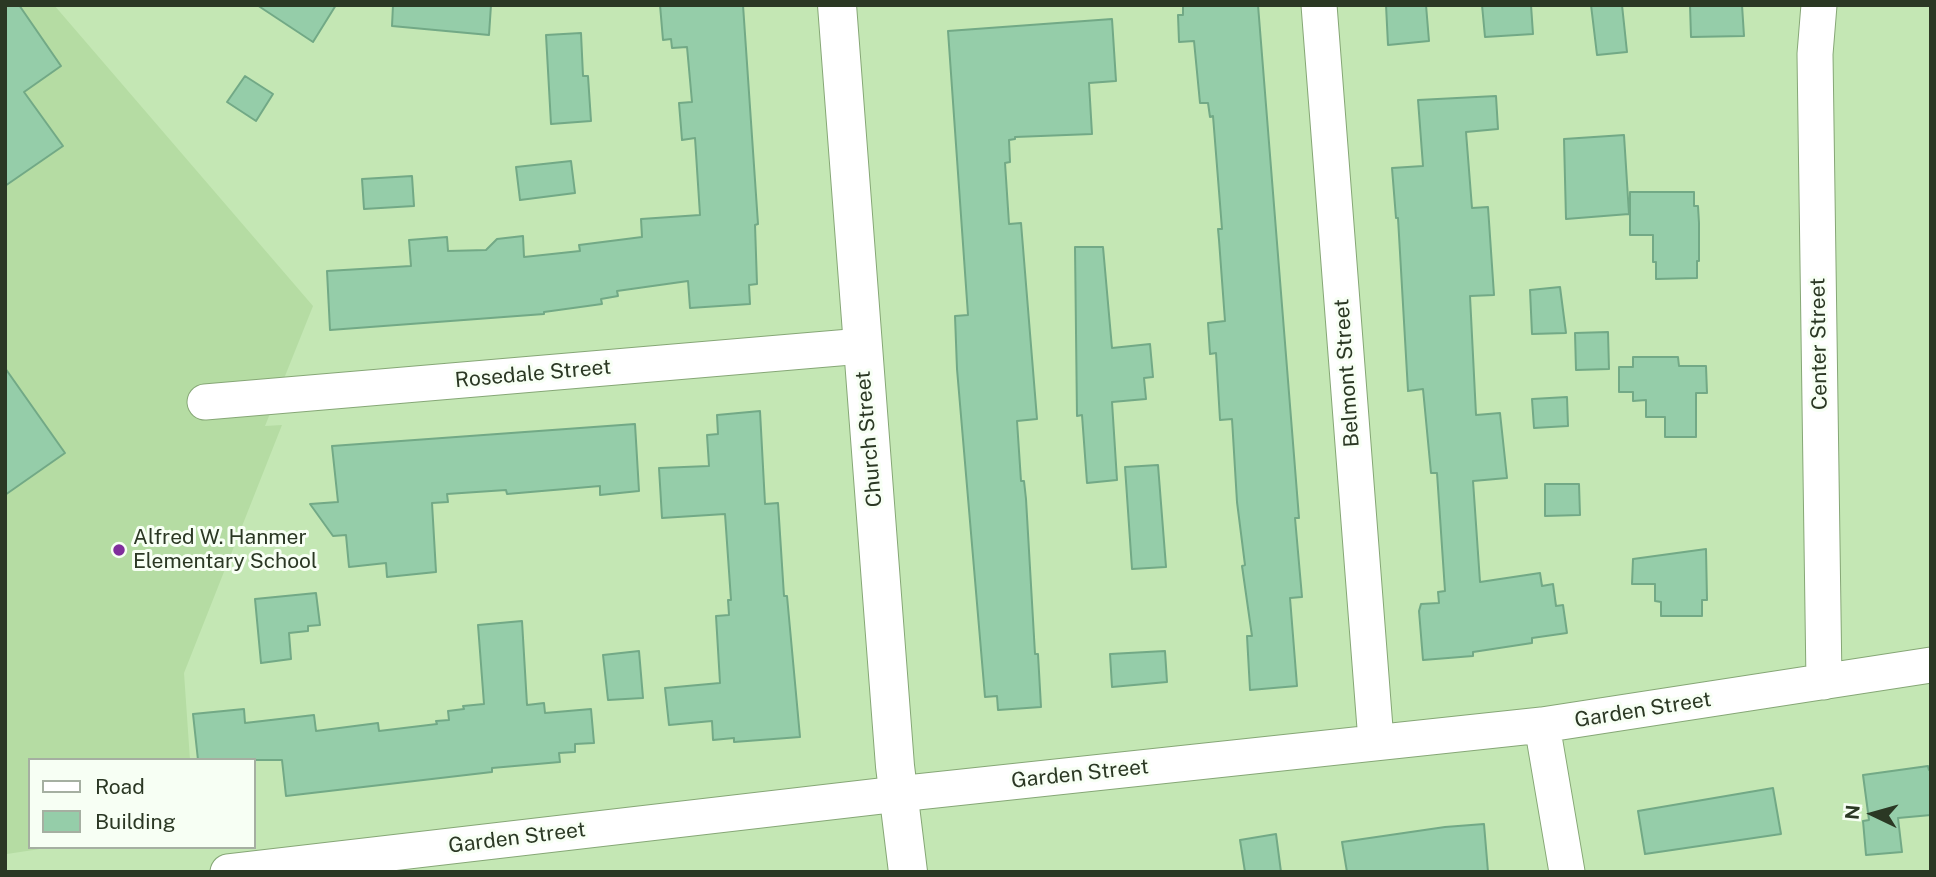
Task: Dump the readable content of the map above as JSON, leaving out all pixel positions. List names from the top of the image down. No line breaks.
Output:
{"streets":{"street":["Center Street","Belmont Street","Rosedale Street","Church Street","Garden Street"]},"crossings":[["Center Street","Garden Street"],["Belmont Street","Garden Street"],["Rosedale Street","Church Street"],["Church Street","Garden Street"]],"places":["Alfred W. Hanmer Elementary School"],"legend":["Road","Building"],"north":"left"}
